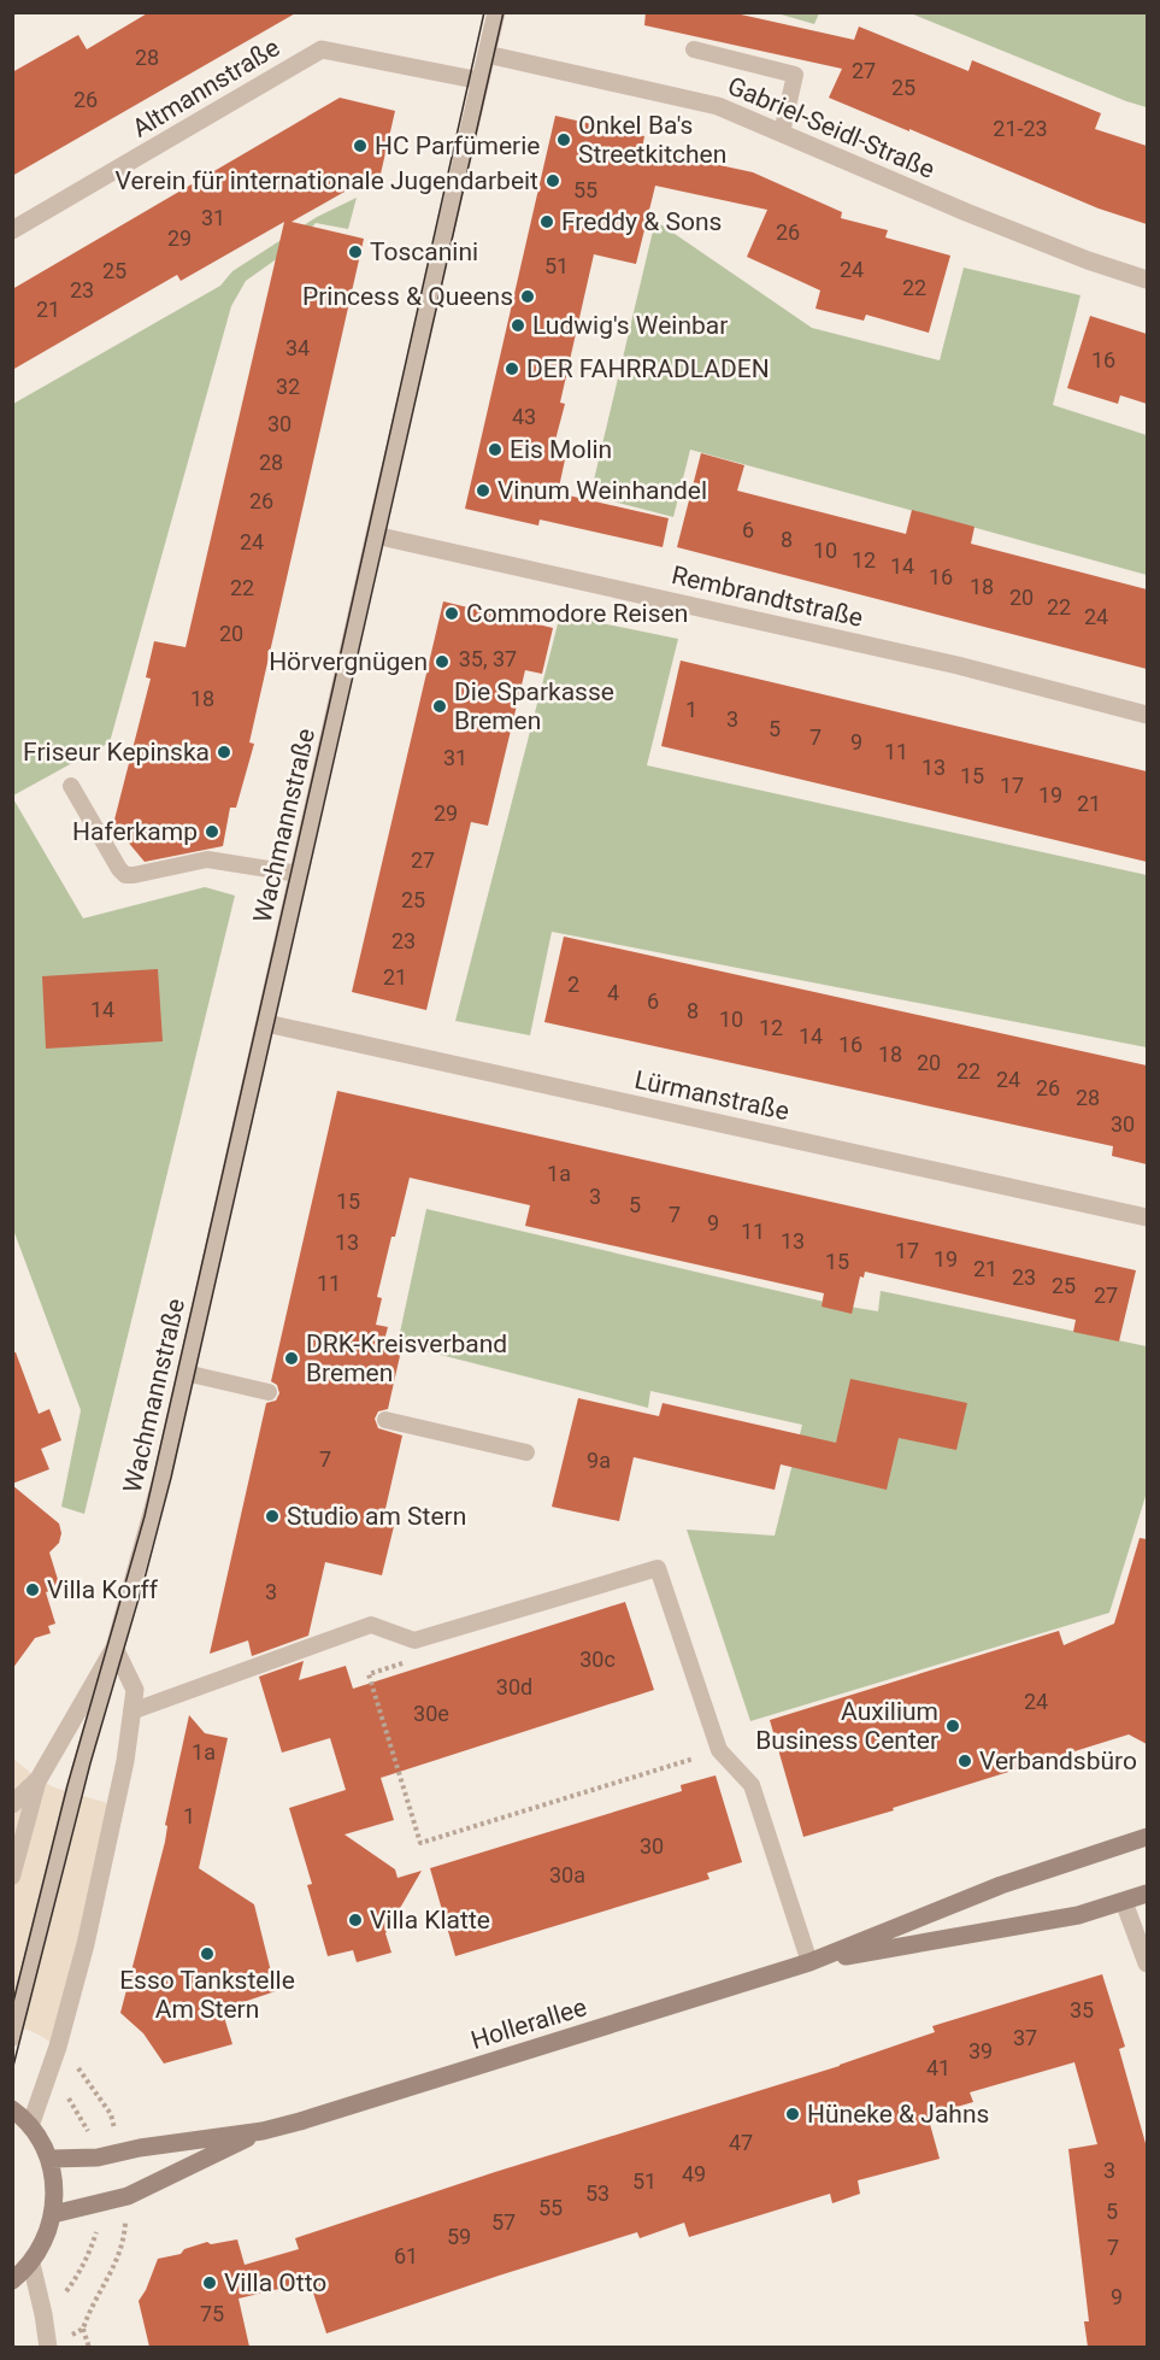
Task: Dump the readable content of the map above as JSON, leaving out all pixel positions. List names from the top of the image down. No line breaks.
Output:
{"streets":{"main road":["Hollerallee"],"street":["Altmannstraße","Gabriel-Seidl-Straße","Rembrandtstraße","Wachmannstraße","Lürmanstraße"]},"crossings":[["Altmannstraße","Wachmannstraße"],["Gabriel-Seidl-Straße","Wachmannstraße"],["Rembrandtstraße","Wachmannstraße"],["Wachmannstraße","Lürmanstraße"]],"places":["Onkel Ba's Streetkitchen","HC Parfümerie","Verein für internationale Jugendarbeit","Freddy & Sons","Toscanini","Princess & Queens","Ludwig's Weinbar","DER FAHRRADLADEN","Eis Molin","Vinum Weinhandel","Commodore Reisen","Hörvergnügen","Die Sparkasse Bremen","Friseur Kepinska","Haferkamp","DRK-Kreisverband Bremen","Studio am Stern","Villa Korff","Auxilium Business Center","Verbandsbüro","Villa Klatte","Esso Tankstelle Am Stern","Hüneke & Jahns","Villa Otto"],"house_numbers":["28","27","25","26","21-23","55","31","26","29","51","24","25","22","23","21","34","16","32","43","30","28","26","6","8","24","10","12","14","16","18","22","20","22","24","20","35, 37","18","1","3","5","7","9","11","31","13","15","17","19","21","29","27","25","23","21","2","4","6","14","8","10","12","14","16","18","20","22","24","26","28","30","1a","3","15","5","7","9","11","13","13","17","19","15","21","23","11","25","27","7","9a","3","30c","30d","24","30e","1a","1","30","30a","35","37","39","41","47","3","49","51","53","55","5","57","59","7","61","9","75"]}
